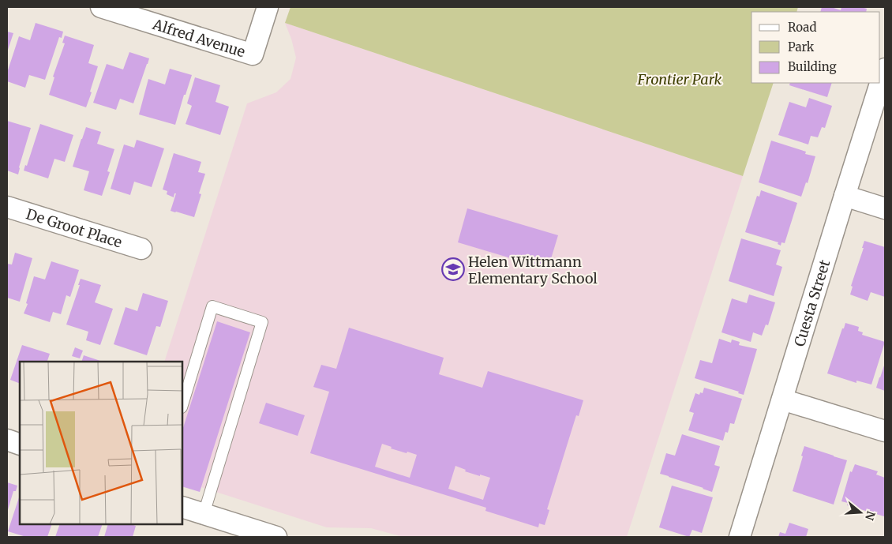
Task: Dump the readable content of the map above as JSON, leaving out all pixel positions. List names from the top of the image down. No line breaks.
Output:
{"streets":{"street":["Alfred Avenue","De Groot Place","Cuesta Street"]},"parks":["Frontier Park"],"places":{"school or university":["Helen Wittmann Elementary School"]},"legend":["Road","Park","Building"],"north":"right"}
